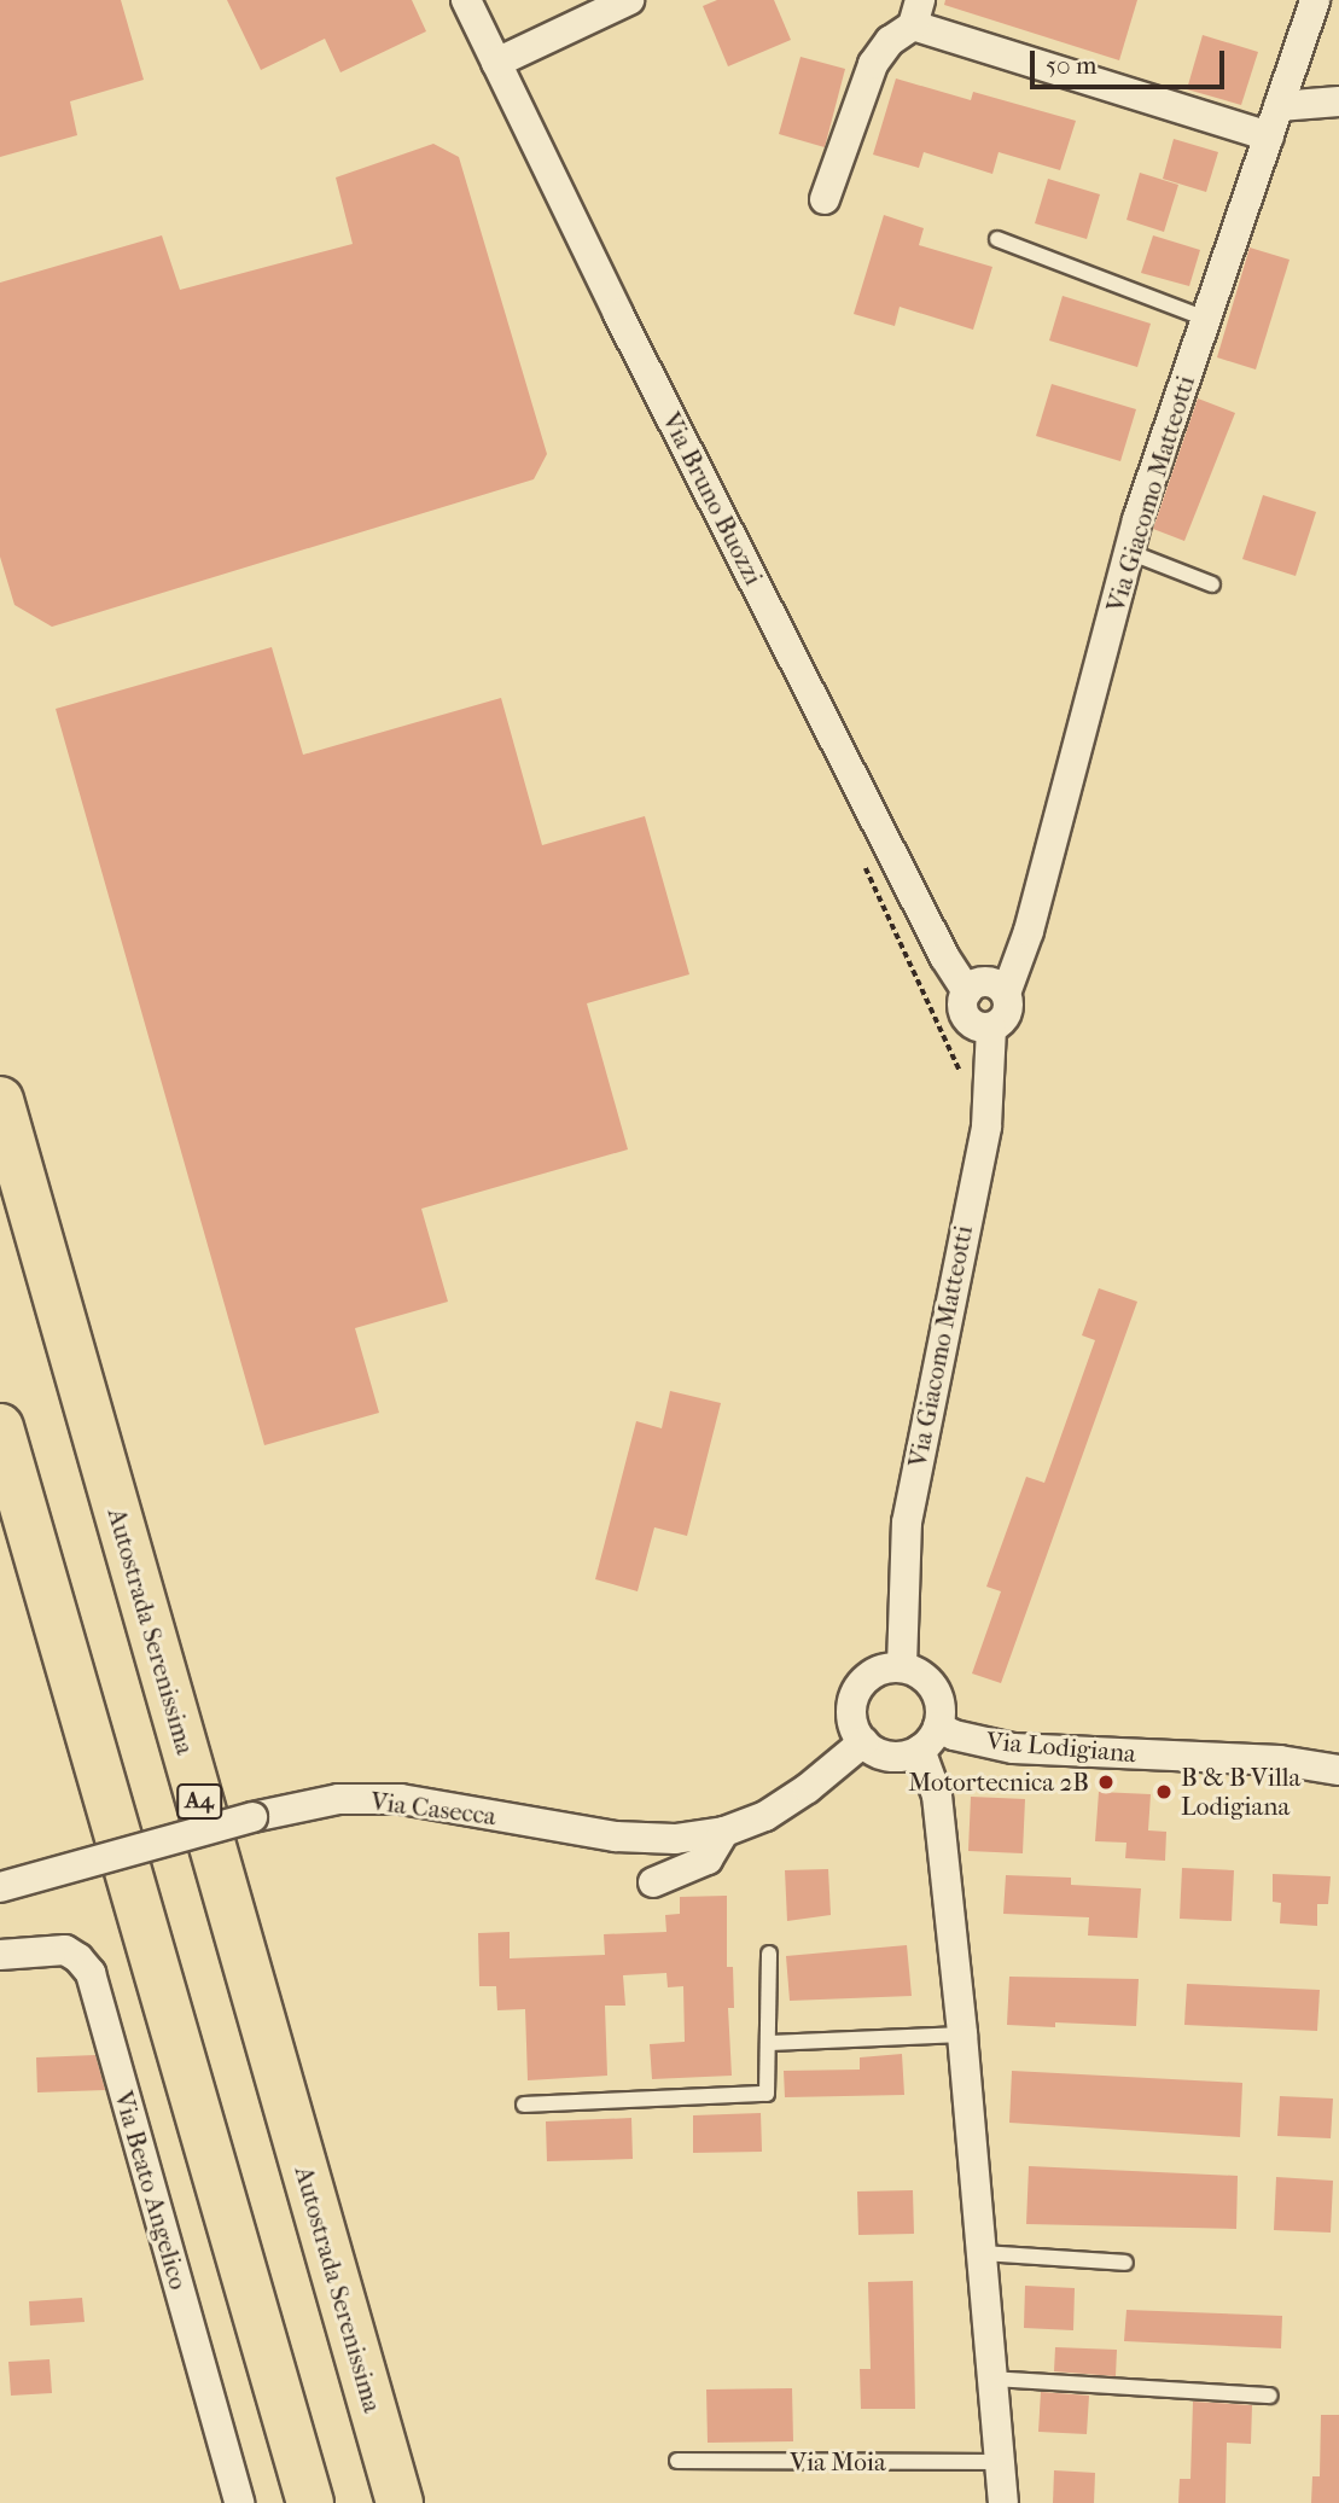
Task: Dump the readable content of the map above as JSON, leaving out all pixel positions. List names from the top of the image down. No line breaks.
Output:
{"streets":{"highway":["Autostrada Serenissima","A4"],"street":["Via Giacomo Matteotti","Via Bruno Buozzi","Via Lodigiana","Via Casecca","Via Beato Angelico"],"lane":["Via Moia"]},"crossings":[["Via Giacomo Matteotti","Via Bruno Buozzi"],["Via Giacomo Matteotti","Via Lodigiana"],["Via Giacomo Matteotti","Via Casecca"],["Via Lodigiana","Via Casecca"]],"places":["Motortecnica 2B","B & B Villa Lodigiana"],"scale_bar":"50 m"}
